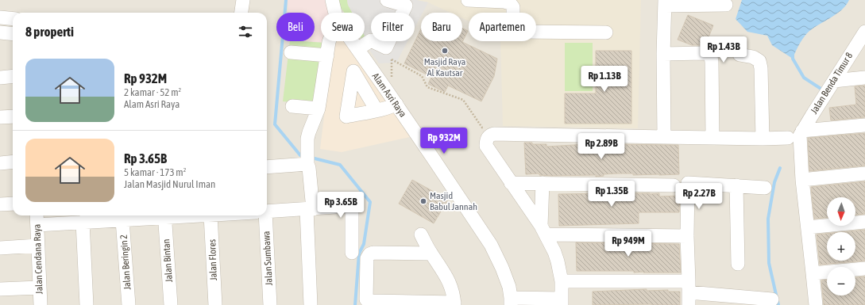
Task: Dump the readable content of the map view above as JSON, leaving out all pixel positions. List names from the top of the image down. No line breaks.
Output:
{"streets":{"street":["Jalan Benda Timur 8","Alam Asri Raya","Jalan Sumbawa","Jalan Cendana Raya","Jalan Flores","Jalan Bintan","Jalan Beringin 2"]},"places":["Masjid Raya Al Kautsar","Masjid Babul Jannah"],"north":"bottom","page":{"chip":["Beli","Sewa","Filter","Baru","Apartemen"],"heading":"8 properti","price":["Rp 1.43B","Rp 1.13B","Rp 932M","Rp 2.89B","Rp 1.35B","Rp 2.27B","Rp 3.65B","Rp 949M"],"list":[{"name":"Rp 932M","note":"2 kamar · 52 m² · Alam Asri Raya"},{"name":"Rp 3.65B","note":"5 kamar · 173 m² · Jalan Masjid Nurul Iman"}],"map_buttons":["+","−"]}}
